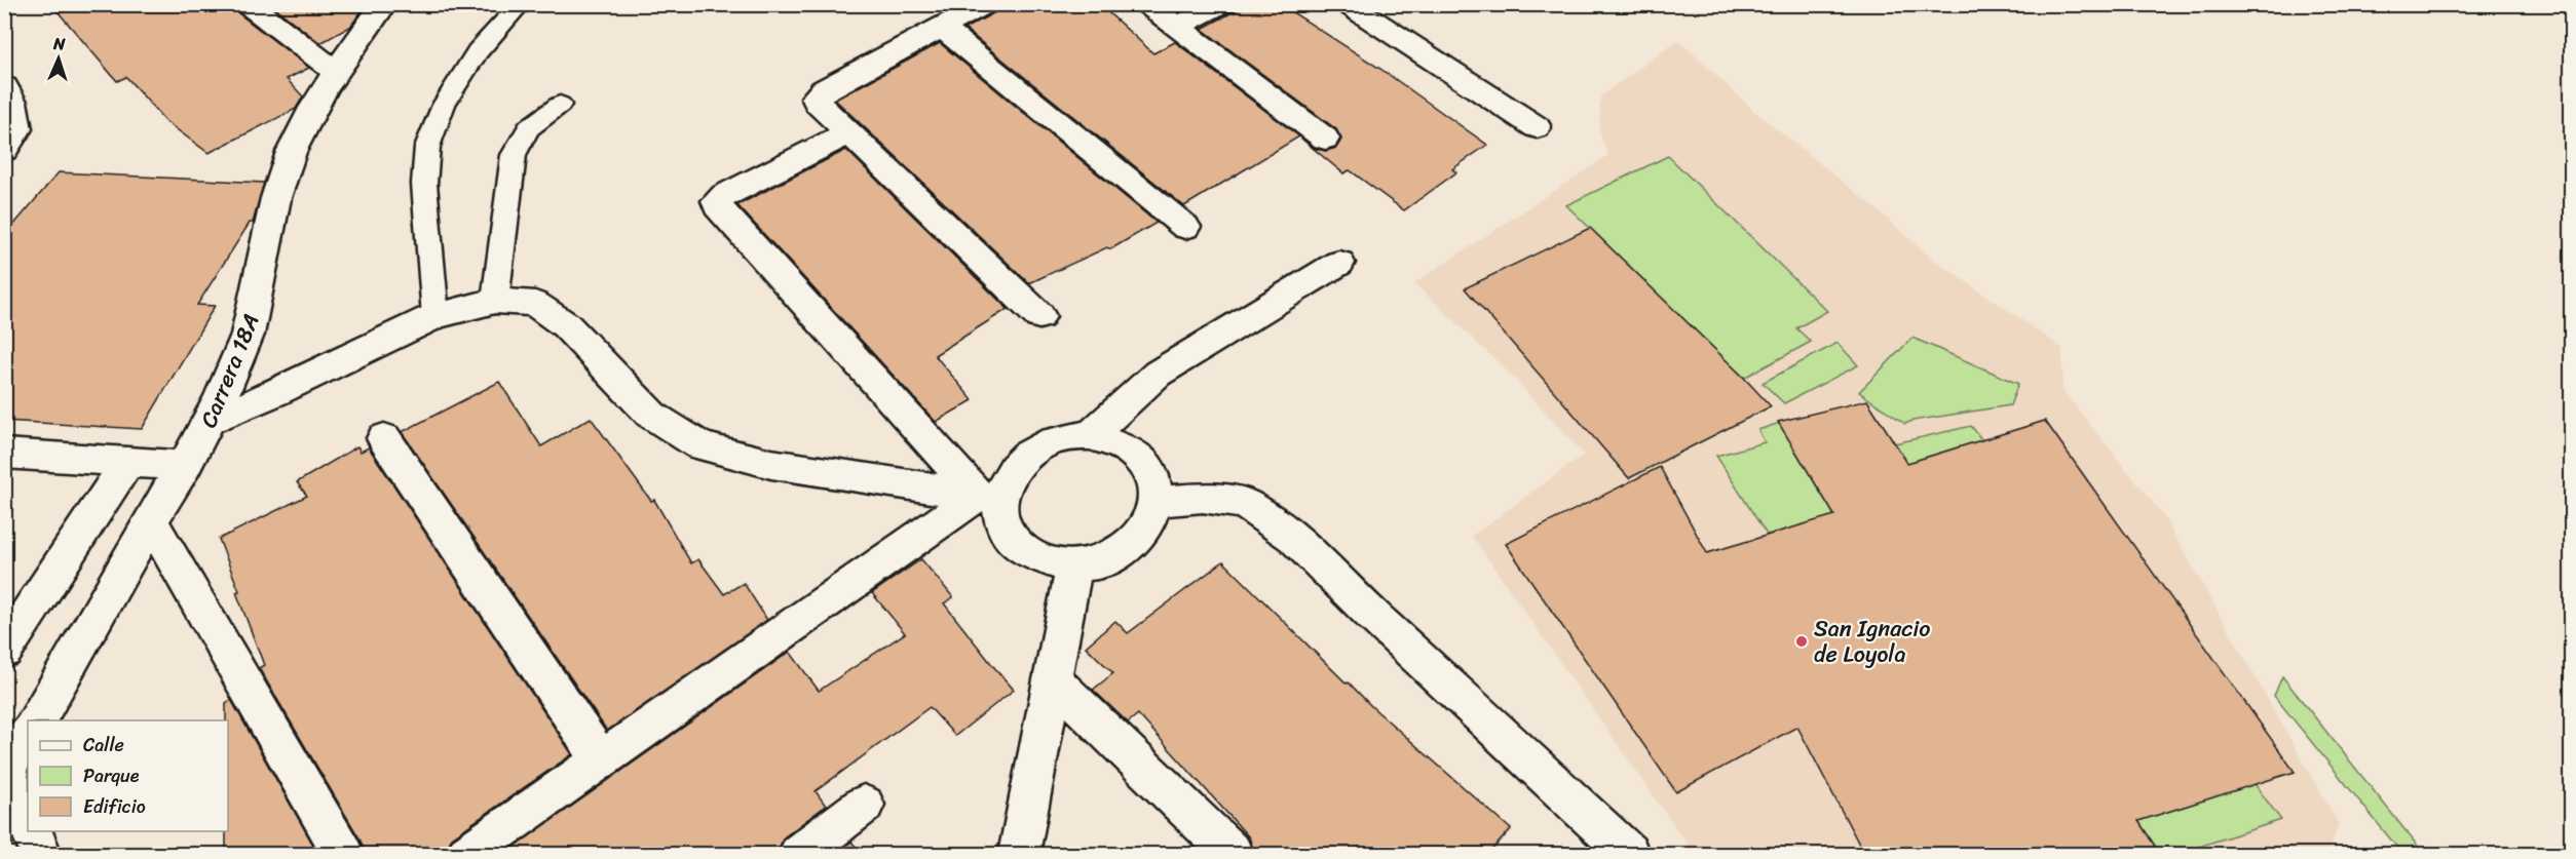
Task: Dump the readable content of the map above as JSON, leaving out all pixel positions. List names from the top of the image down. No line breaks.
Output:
{"streets":{"street":["Carrera 18A"]},"places":["San Ignacio de Loyola"],"legend":["Calle","Parque","Edificio"],"north":"top"}
